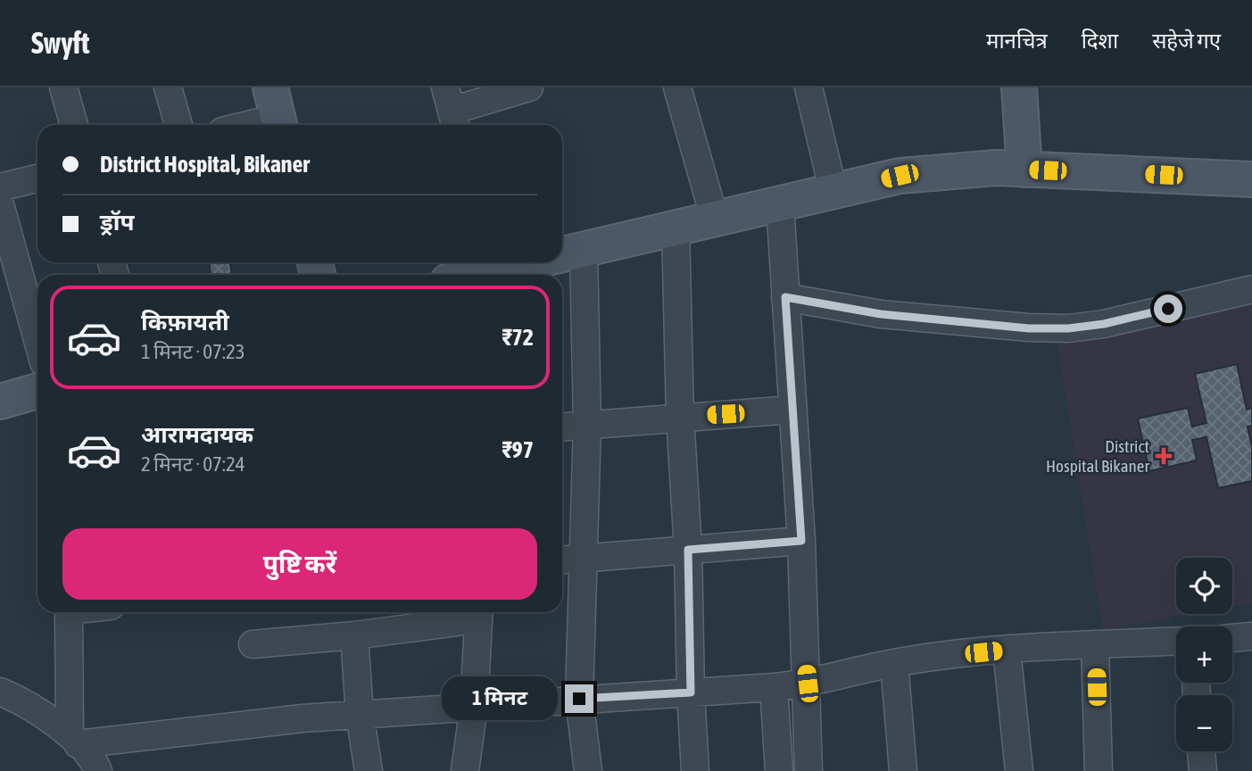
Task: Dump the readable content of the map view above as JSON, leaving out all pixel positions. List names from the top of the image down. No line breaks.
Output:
{"places":{"health":["District Hospital Bikaner"]},"page":{"header":"Swyft","nav":["मानचित्र","दिशा","सहेजे गए"],"banner":["District Hospital, Bikaner","ड्रॉप"],"list":[{"name":"किफ़ायती","note":"1 मिनट · 07:23","value":"₹72"},{"name":"आरामदायक","note":"2 मिनट · 07:24","value":"₹97"}],"buttons":"पुष्टि करें","map_buttons":["+","−"],"bubble":"1 मिनट"}}
